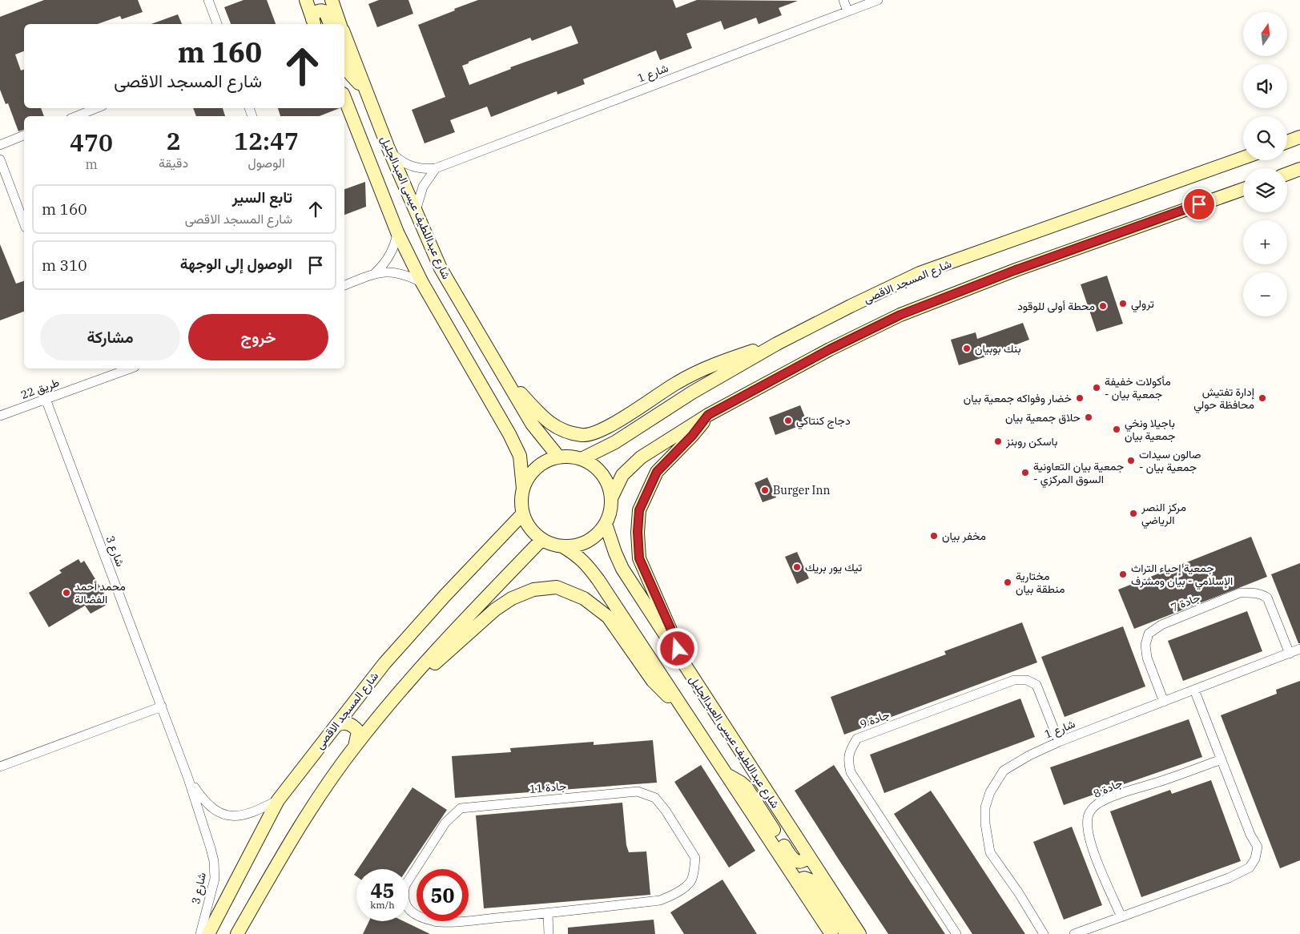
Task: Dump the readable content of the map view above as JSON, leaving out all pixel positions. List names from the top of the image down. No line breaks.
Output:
{"streets":{"main road":["شارع عبداللطيف عيسى العبدالجليل","شارع المسجد الاقصى"],"street":["شارع 1","طريق 22","شارع 3","جادة 7","جادة 9","جادة 11","جادة 8"]},"crossings":[["شارع 1","شارع عبداللطيف عيسى العبدالجليل"],["شارع 1","جادة 7"],["شارع 1","جادة 9"],["شارع عبداللطيف عيسى العبدالجليل","شارع المسجد الاقصى"],["شارع المسجد الاقصى","شارع 3"],["طريق 22","شارع 3"]],"places":["ترولي","محطة أولى للوقود","بنك بوبيان","مأكولات خفيفة - جمعية بيان","خضار وفواكه جمعية بيان","إدارة تفتيش محافظة حولي","حلاق جمعية بيان","دجاج كنتاكي","باجيلا ونخي جمعية بيان","باسكن روبنز","صالون سيدات - جمعية بيان","جمعية بيان التعاونية - السوق المركزي","Burger Inn","مركز النصر الرياضي","مخفر بيان","تيك يور بريك","جمعية إحياء التراث الإسلامي - بيان ومشرف","مختارية منطقة بيان","محمد أحمد الفضالة"],"north":"top","page":{"map_buttons":["+","−"],"turn":["160 m","شارع المسجد الاقصى"],"eta":["12:47","الوصول","2","دقيقة","470","m"],"list":[{"name":"تابع السير","note":"شارع المسجد الاقصى","value":"160 m"},{"name":"الوصول إلى الوجهة","value":"310 m"}],"buttons":["خروج","مشاركة"],"speed":"45 km/h","limit":"50"}}
